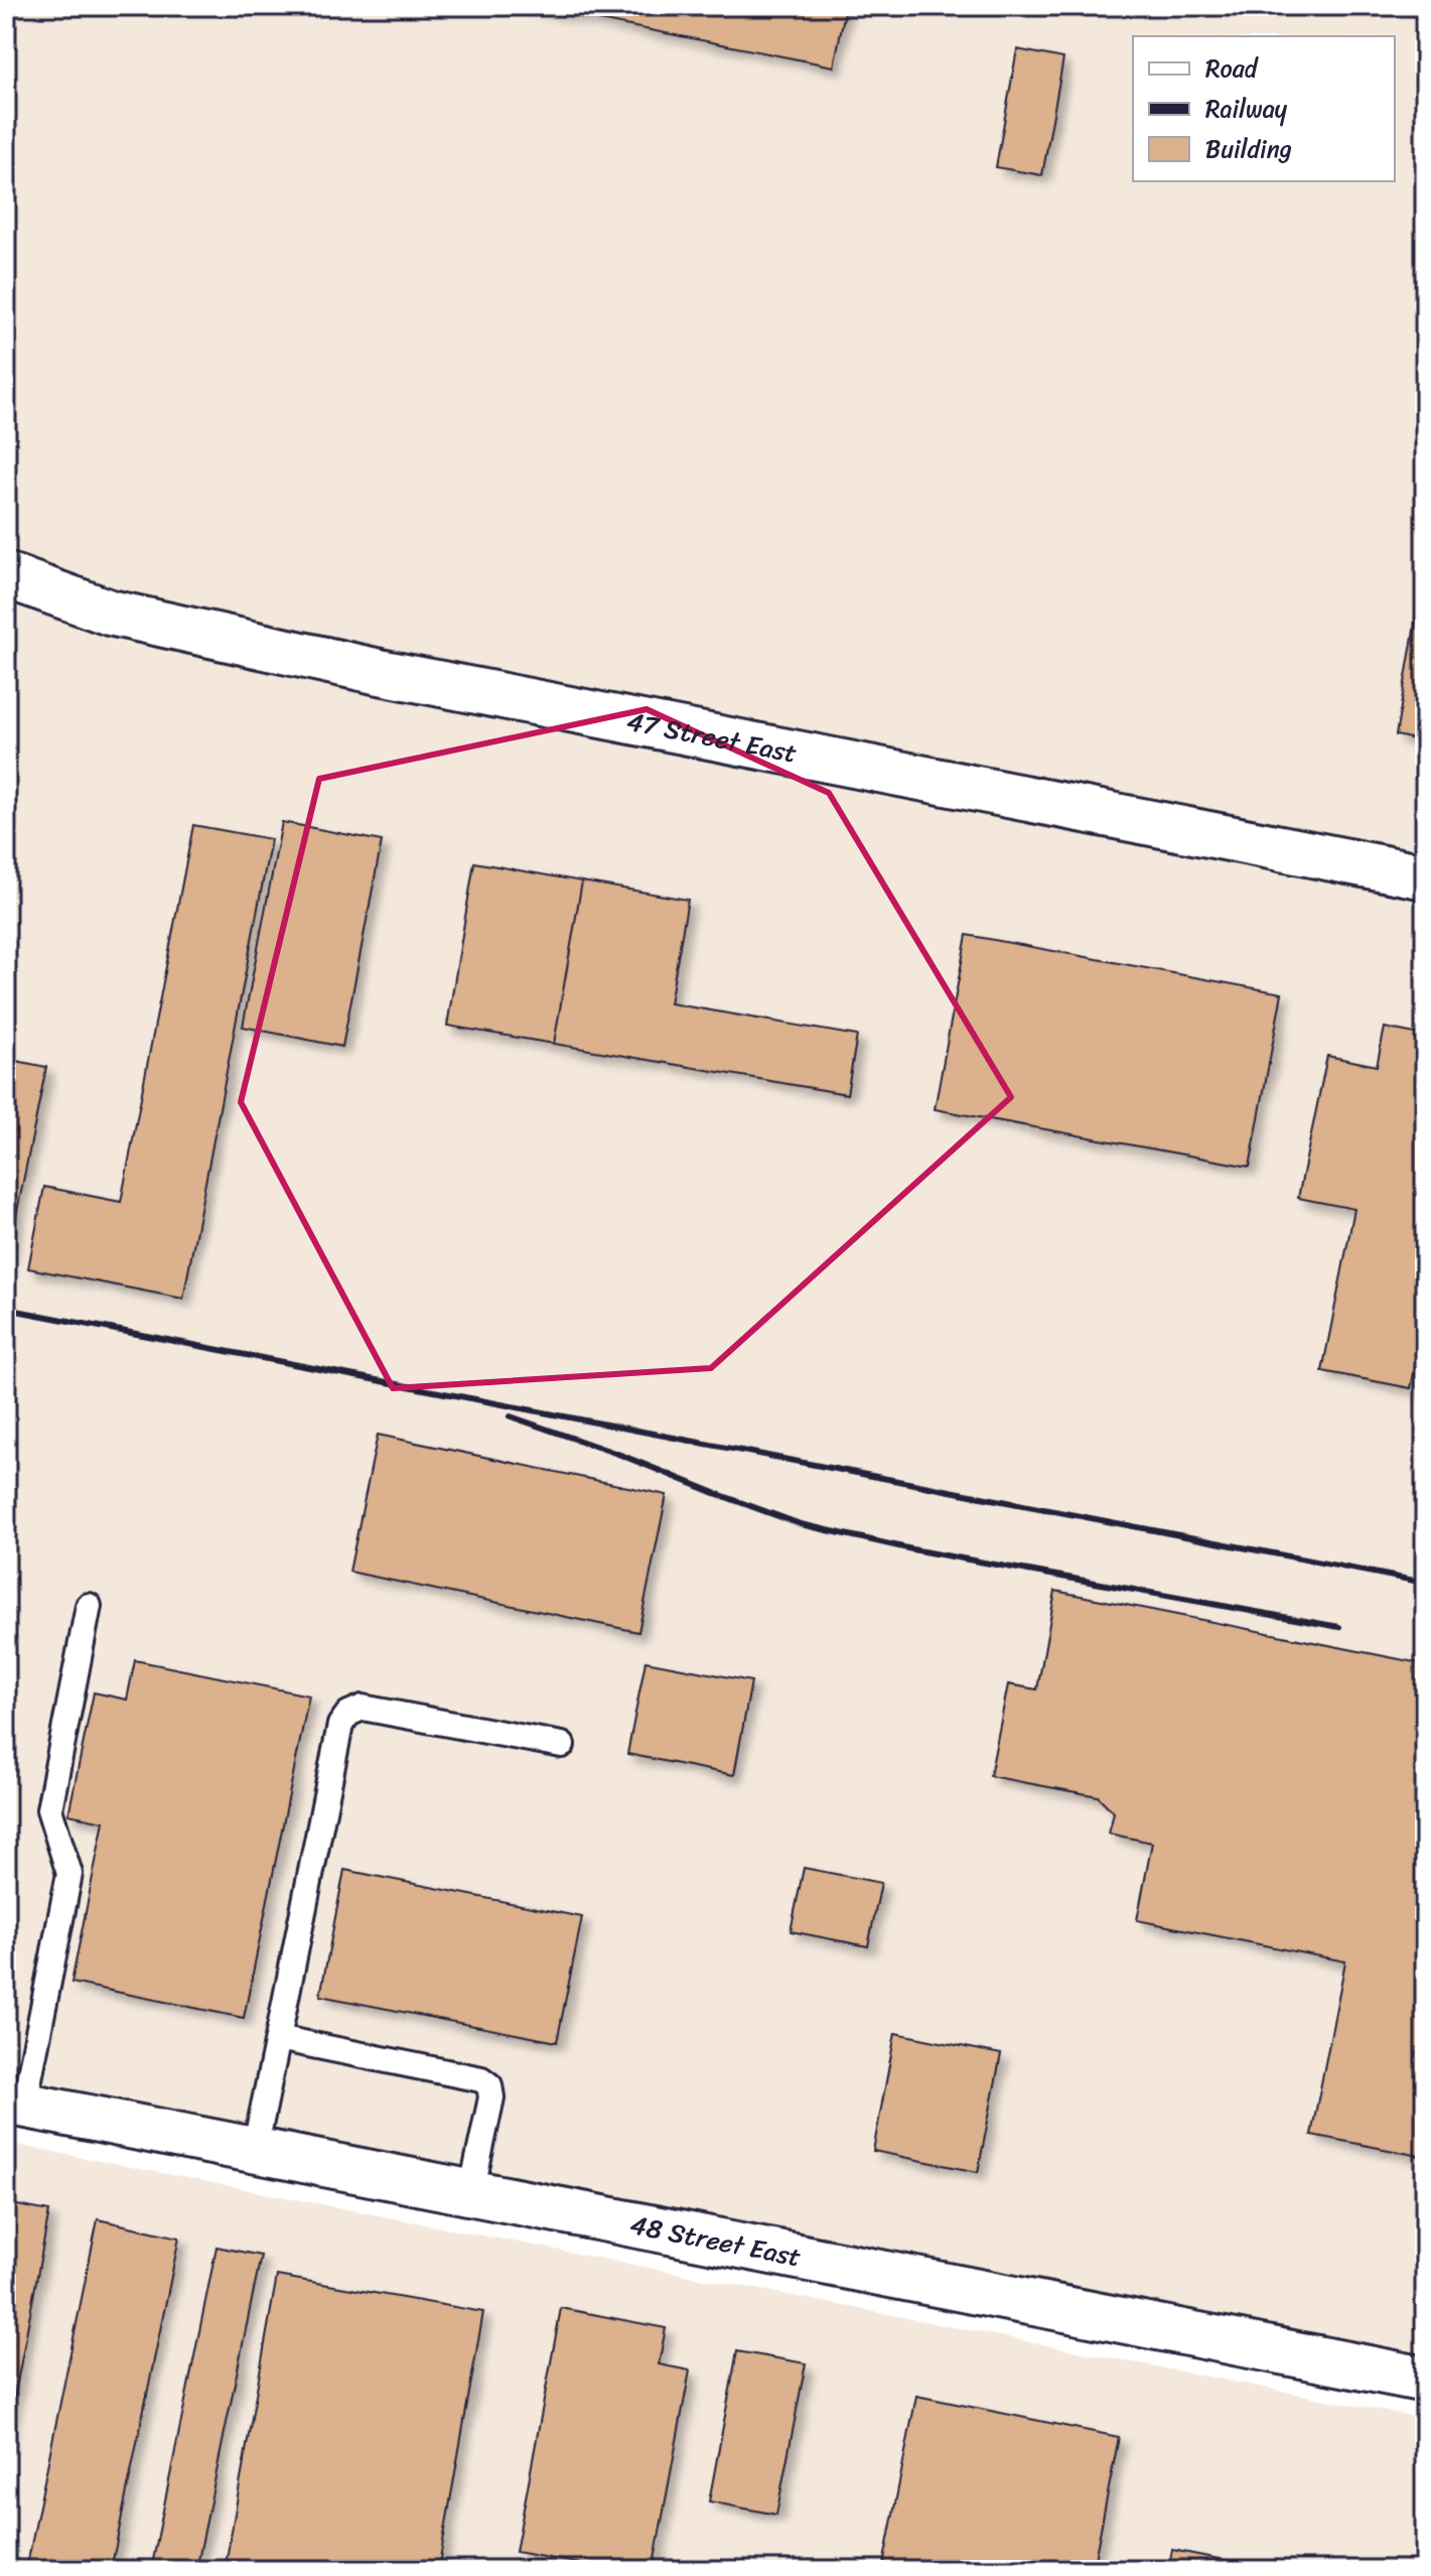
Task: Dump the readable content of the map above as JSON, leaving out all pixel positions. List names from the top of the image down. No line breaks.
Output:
{"streets":{"street":["47 Street East","48 Street East"]},"legend":["Road","Railway","Building"]}
